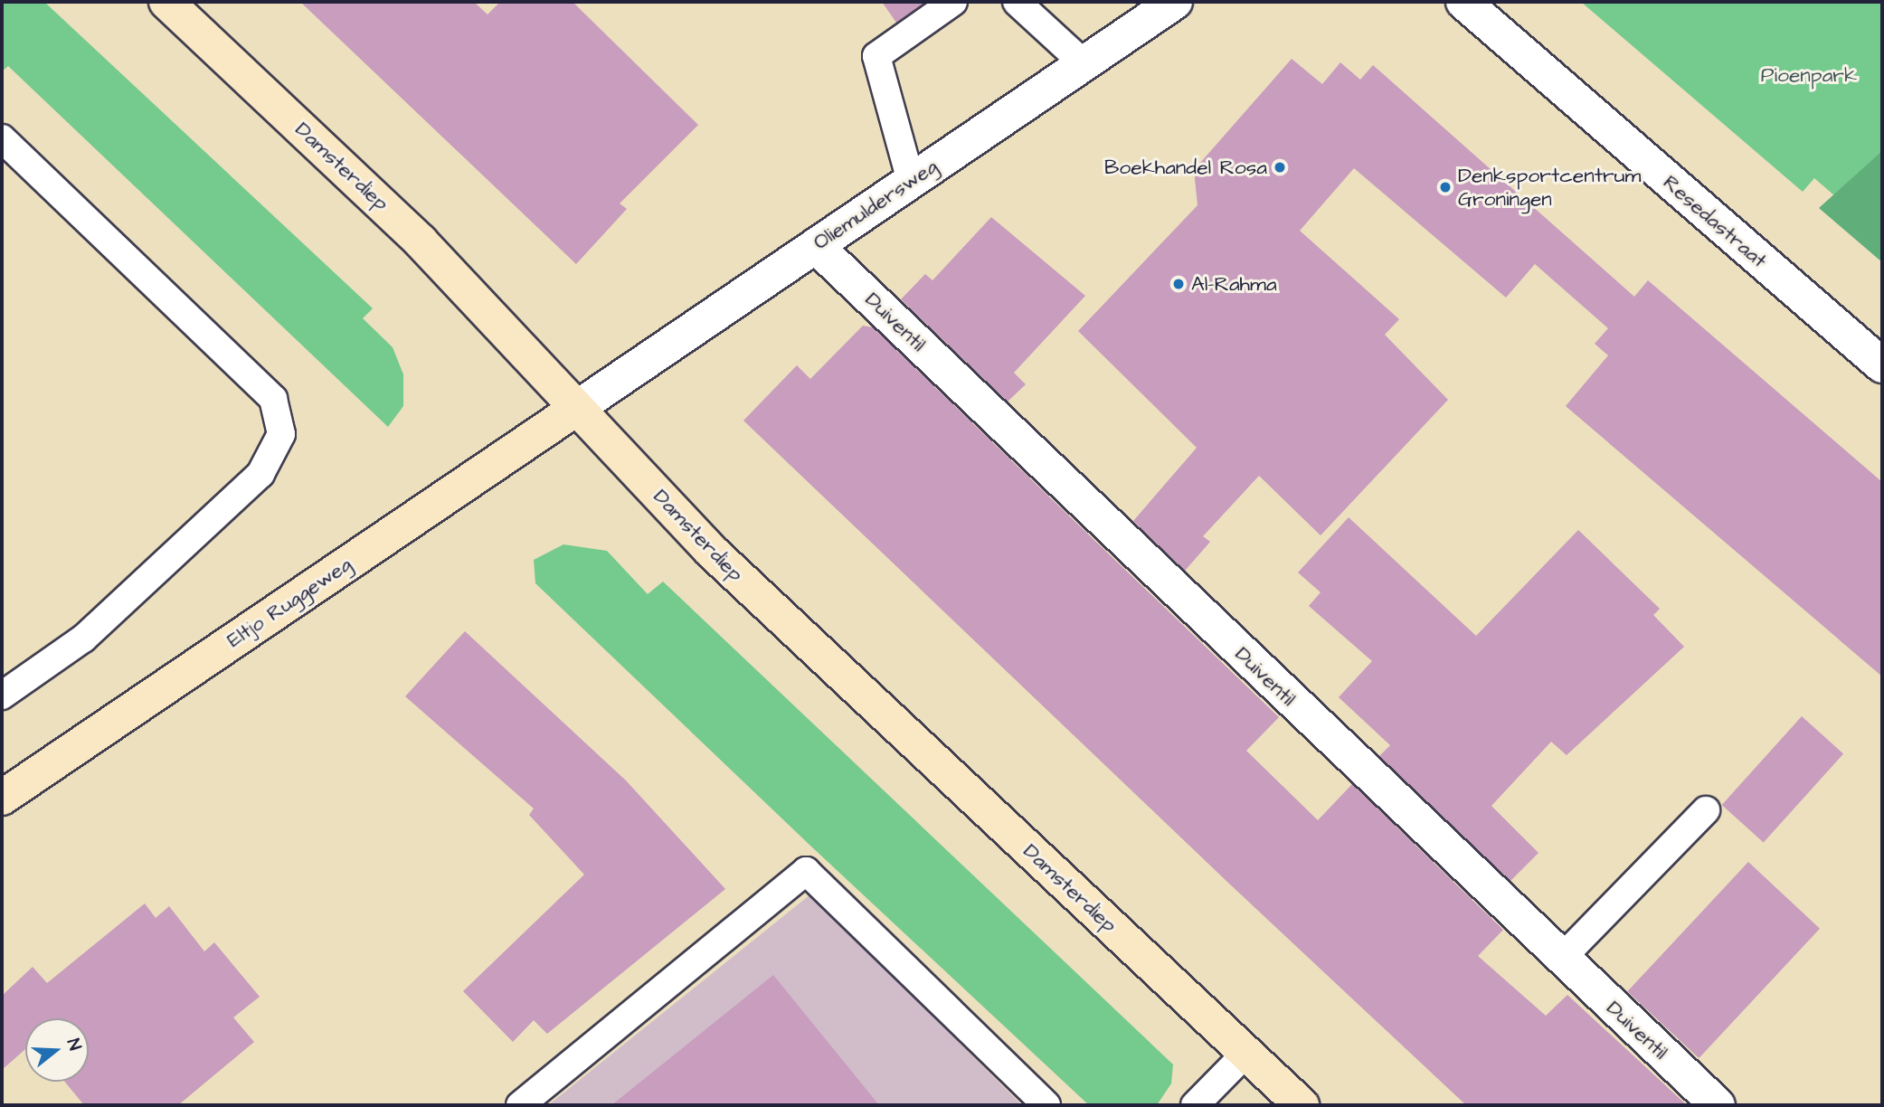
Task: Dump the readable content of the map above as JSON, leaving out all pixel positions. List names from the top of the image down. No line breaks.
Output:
{"streets":{"main road":["Damsterdiep","Eltjo Ruggeweg"],"street":["Oliemuldersweg","Resedastraat","Duiventil"]},"crossings":[["Damsterdiep","Oliemuldersweg"],["Damsterdiep","Eltjo Ruggeweg"],["Oliemuldersweg","Duiventil"],["Oliemuldersweg","Eltjo Ruggeweg"]],"parks":["Pioenpark"],"places":["Boekhandel Rosa","Denksportcentrum Groningen","Al-Rahma"],"north":"right"}
